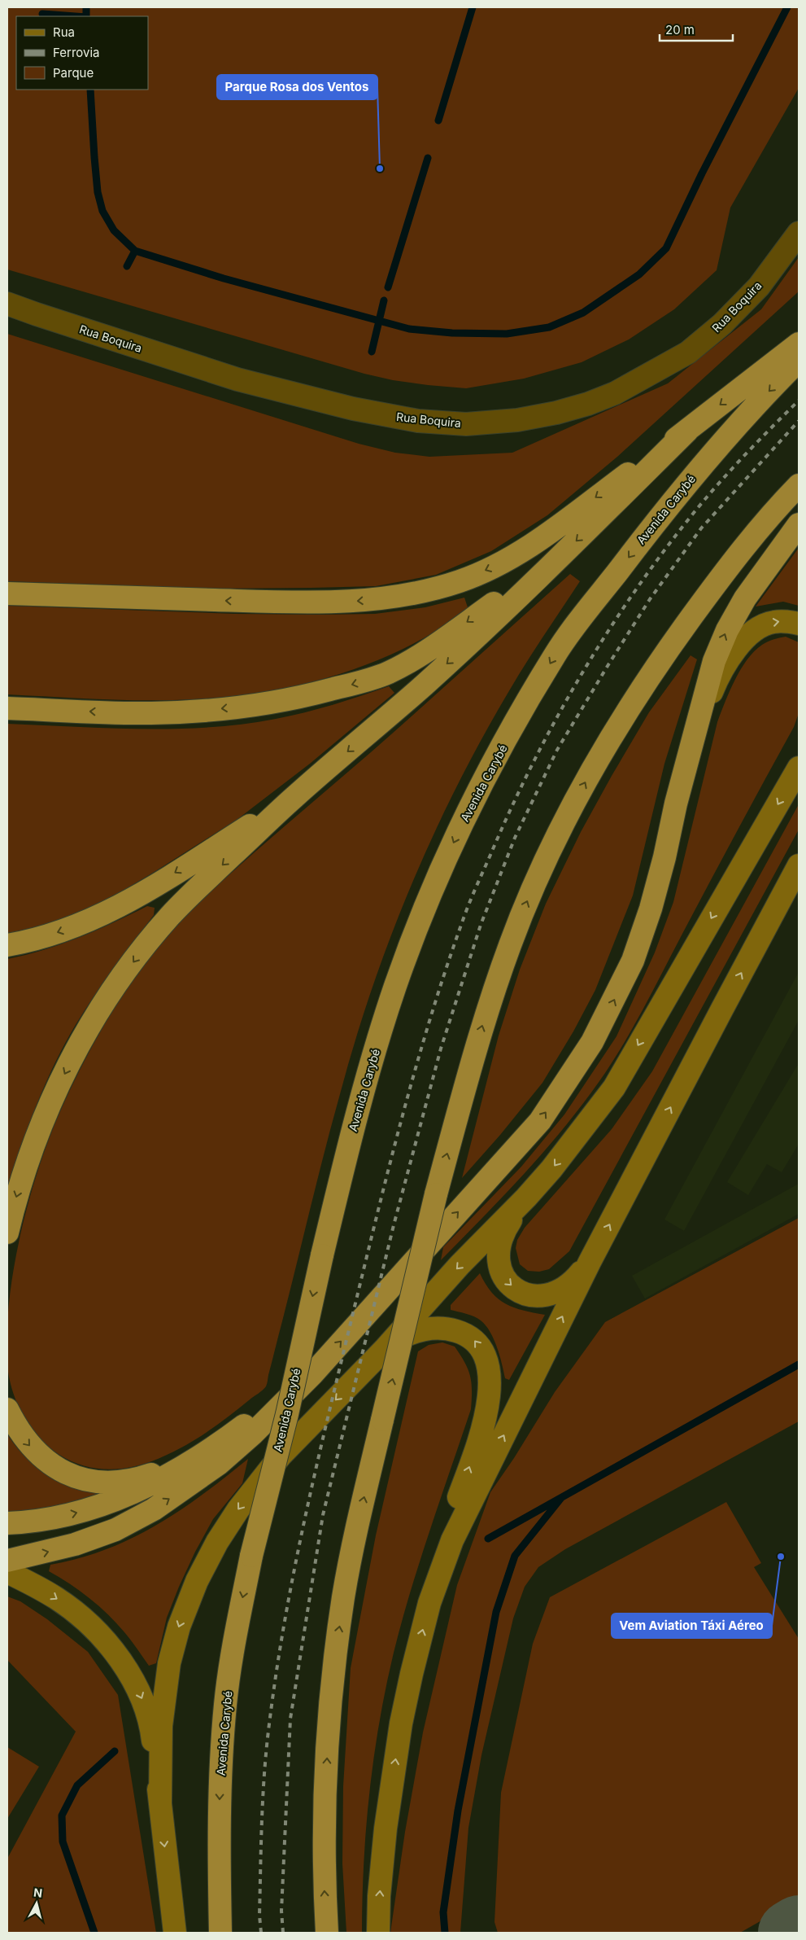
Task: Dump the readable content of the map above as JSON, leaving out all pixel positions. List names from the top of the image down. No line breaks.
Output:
{"streets":{"highway":["Avenida Carybé"],"street":["Rua Boquira"]},"places":["Parque Rosa dos Ventos","Vem Aviation Táxi Aéreo"],"legend":["Rua","Ferrovia","Parque"],"scale_bar":"20 m","north":"top"}
